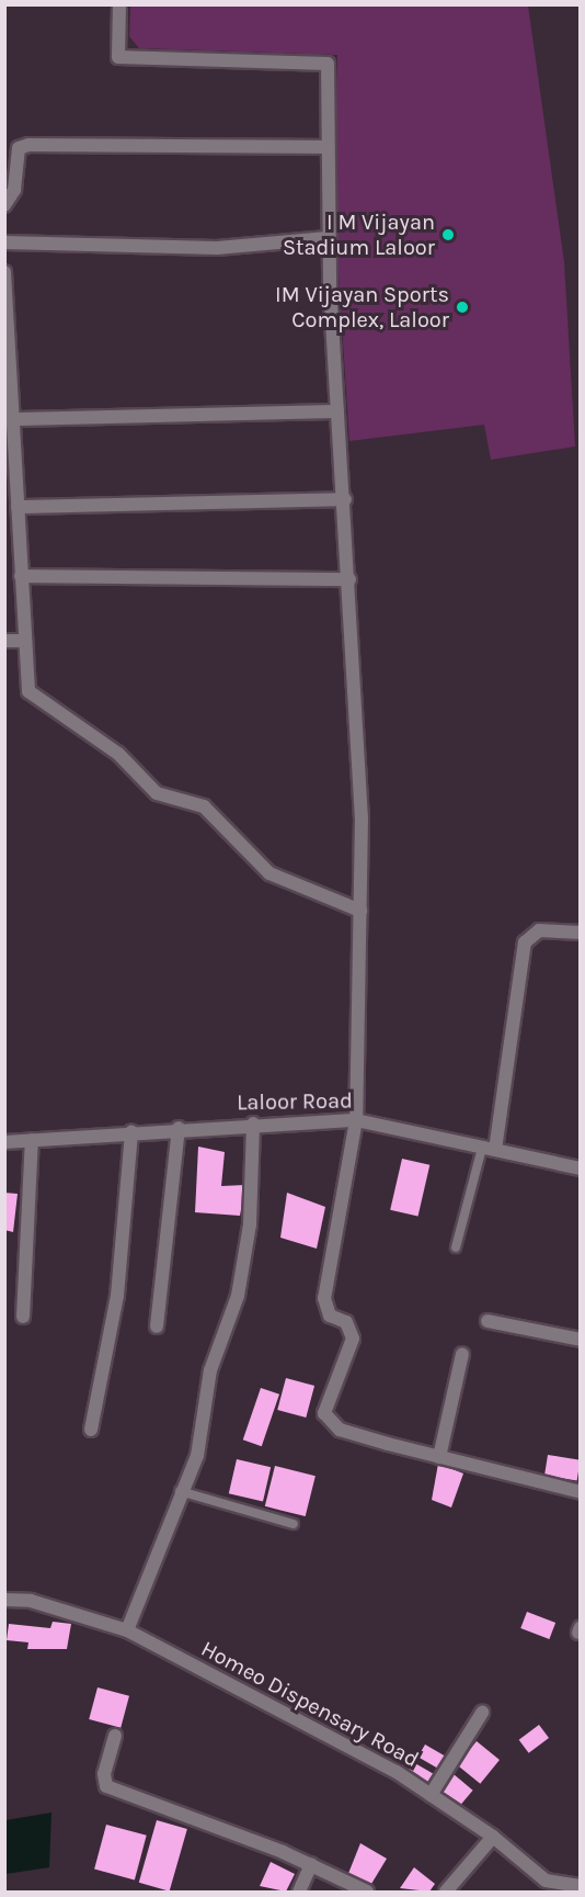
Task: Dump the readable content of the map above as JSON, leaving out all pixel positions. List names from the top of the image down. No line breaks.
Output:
{"streets":{"street":["Laloor Road","Homeo Dispensary Road"]},"places":["I M Vijayan Stadium Laloor","IM Vijayan Sports Complex, Laloor"]}
